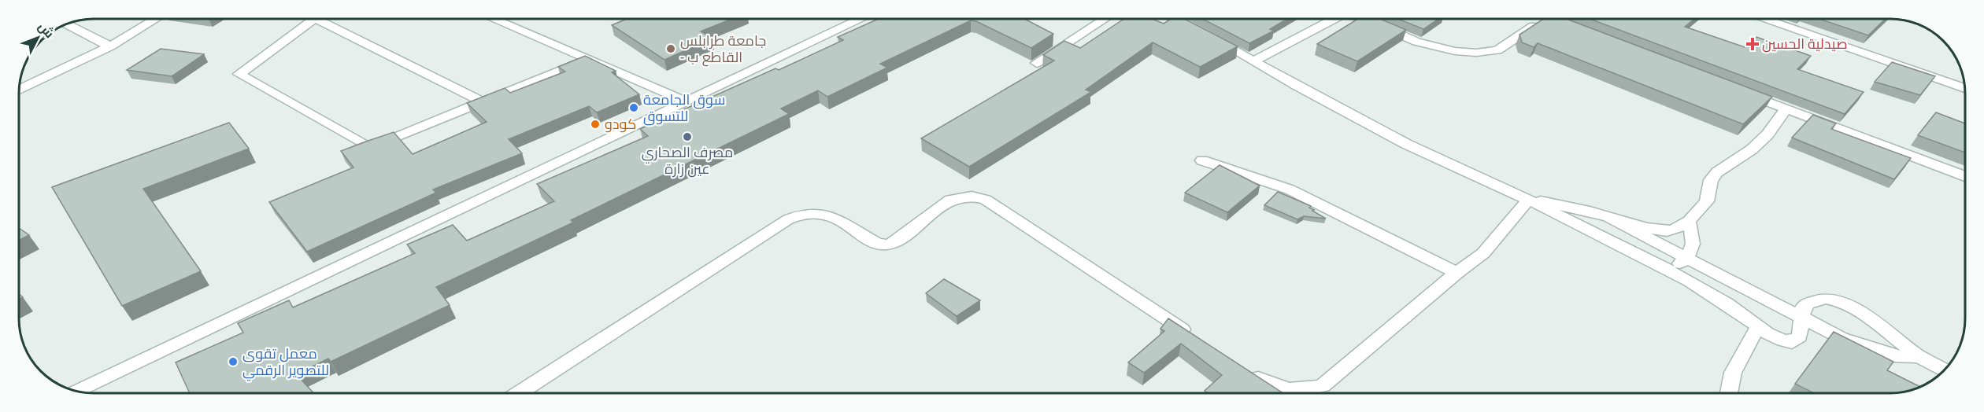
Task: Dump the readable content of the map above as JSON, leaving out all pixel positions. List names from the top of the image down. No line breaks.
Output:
{"places":{"health":["صيدلية الحسين"],"other":["جامعة طرابلس - القاطع ب","سوق الجامعة للتسوق","كودو","مصرف الصحاري عين زارة","معمل تقوى للتصوير الرقمي"]},"north":"top right"}
